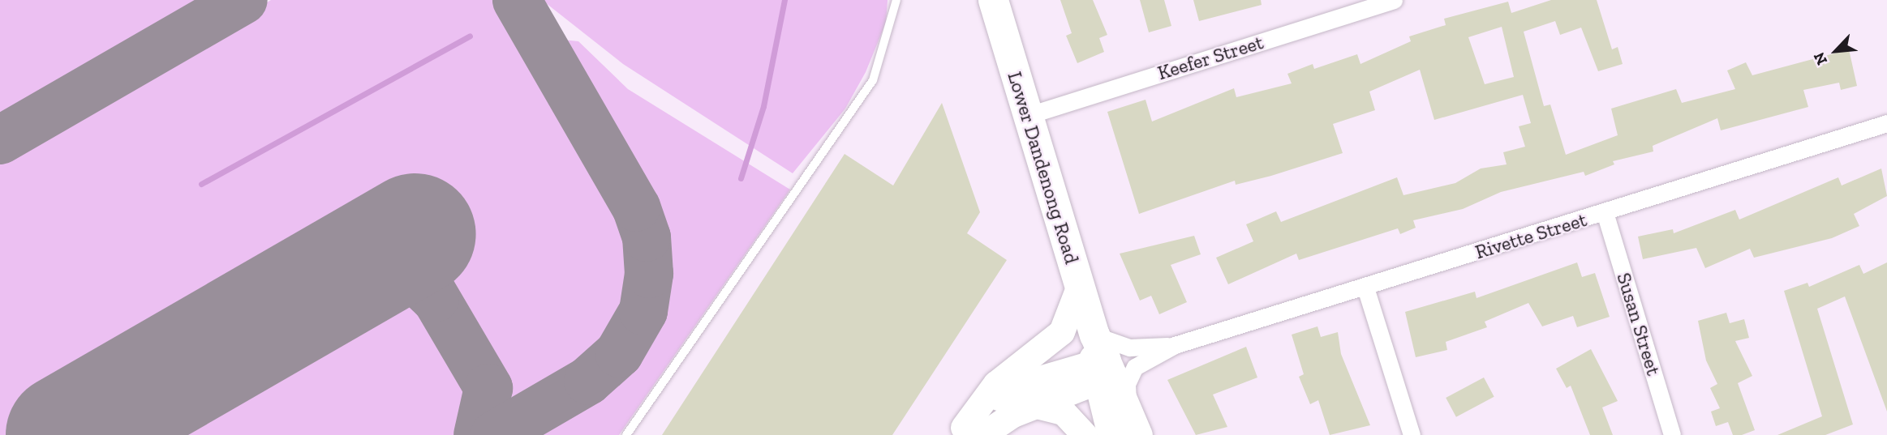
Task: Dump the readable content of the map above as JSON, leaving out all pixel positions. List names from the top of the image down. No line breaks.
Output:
{"streets":{"highway":["Lower Dandenong Road"],"street":["Keefer Street","Rivette Street","Susan Street"]},"crossings":[["Keefer Street","Lower Dandenong Road"],["Lower Dandenong Road","Rivette Street"],["Rivette Street","Susan Street"]],"north":"bottom left"}
